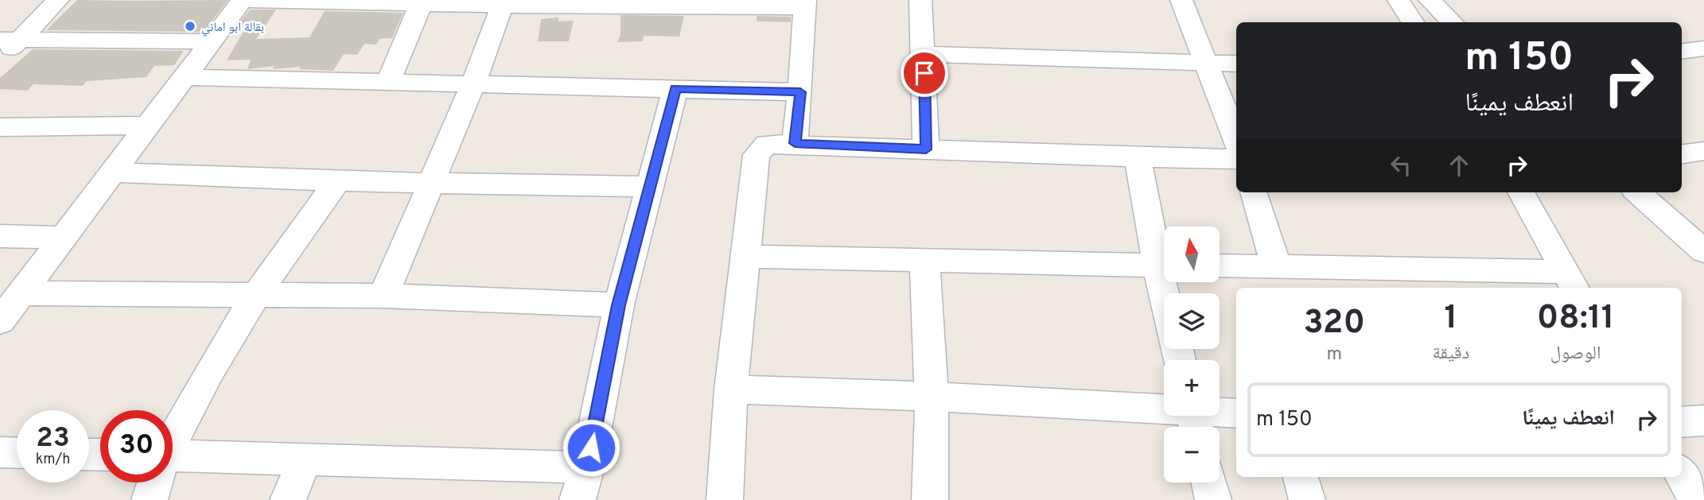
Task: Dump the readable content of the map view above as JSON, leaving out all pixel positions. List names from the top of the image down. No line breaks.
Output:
{"places":["بقالة ابو اماني"],"north":"top","page":{"turn":["150 m","انعطف يمينًا"],"map_buttons":["+","−"],"eta":["08:11","الوصول","1","دقيقة","320","m"],"list":[{"name":"انعطف يمينًا","value":"150 m"}],"speed":"23 km/h","limit":"30"}}
